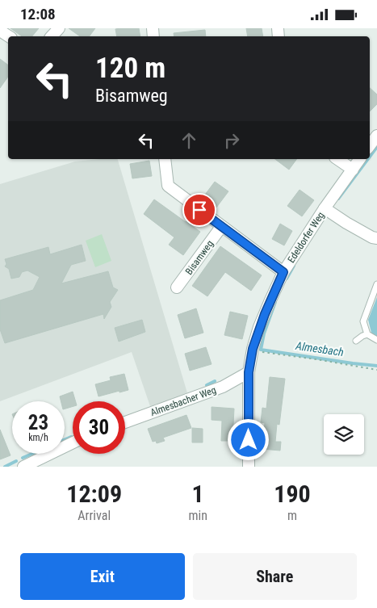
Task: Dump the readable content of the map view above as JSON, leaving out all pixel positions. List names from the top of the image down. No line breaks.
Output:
{"streets":{"street":["Edeldorfer Weg","Bisamweg","Almesbacher Weg"]},"crossings":[["Edeldorfer Weg","Almesbacher Weg"]],"water":["Almesbach"],"page":{"status":"12:08","turn":["120 m","Bisamweg"],"speed":"23 km/h","limit":"30","eta":["12:09","Arrival","1","min","190","m"],"buttons":["Exit","Share"]}}
